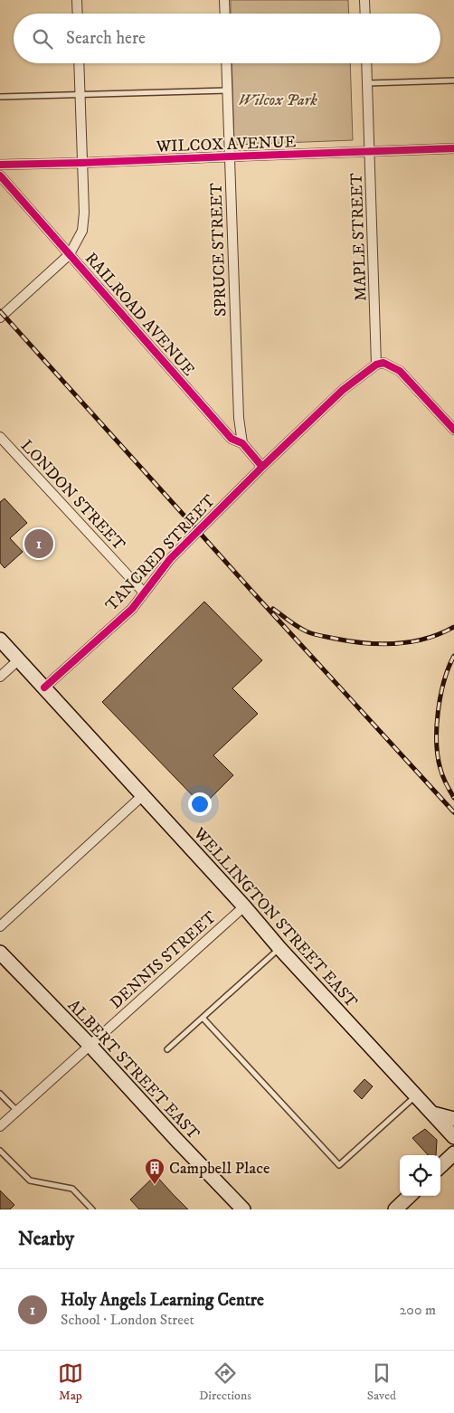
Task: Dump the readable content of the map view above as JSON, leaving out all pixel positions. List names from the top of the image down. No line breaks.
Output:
{"streets":{"main road":["WELLINGTON STREET EAST","ALBERT STREET EAST"],"street":["WILCOX AVENUE","MAPLE STREET","SPRUCE STREET","RAILROAD AVENUE","LONDON STREET","TANCRED STREET","DENNIS STREET"]},"crossings":[["WILCOX AVENUE","MAPLE STREET"],["WILCOX AVENUE","SPRUCE STREET"],["MAPLE STREET","TANCRED STREET"],["SPRUCE STREET","RAILROAD AVENUE"],["RAILROAD AVENUE","TANCRED STREET"],["LONDON STREET","TANCRED STREET"],["TANCRED STREET","WELLINGTON STREET EAST"],["WELLINGTON STREET EAST","DENNIS STREET"],["DENNIS STREET","ALBERT STREET EAST"]],"parks":["Wilcox Park"],"places":{"building":["Campbell Place"]},"page":{"search":"Search here","pins":"1","heading":"Nearby","list":[{"mark":"1","name":"Holy Angels Learning Centre","note":"School · London Street","value":"200 m"}],"nav":["Map","Directions","Saved"]}}
